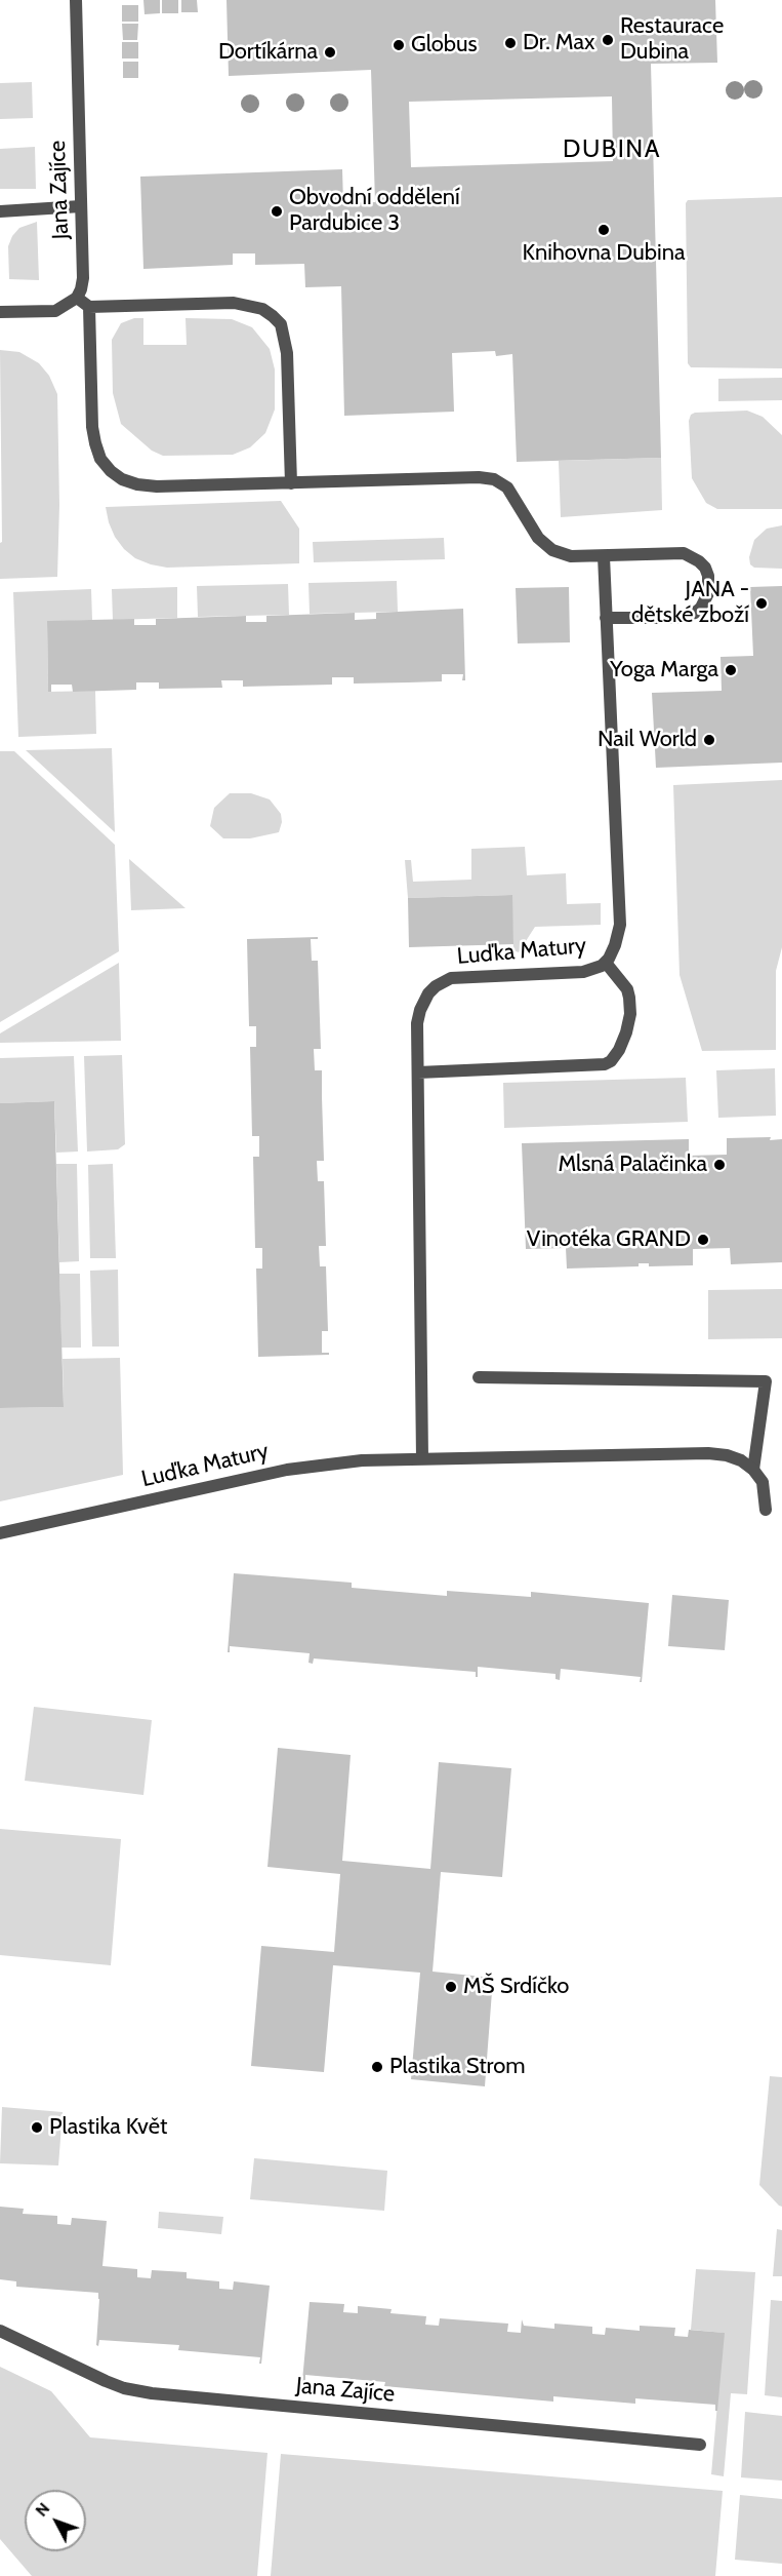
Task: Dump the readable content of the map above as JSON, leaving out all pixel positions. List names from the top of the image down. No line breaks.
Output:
{"streets":{"street":["Jana Zajíce","Luďka Matury"]},"districts":["DUBINA"],"places":["Restaurace Dubina","Dr. Max","Globus","Dortíkárna","Obvodní oddělení Pardubice 3","Knihovna Dubina","JANA - dětské zboží","Yoga Marga","Nail World","Mlsná Palačinka","Vinotéka GRAND","MŠ Srdíčko","Plastika Strom","Plastika Květ"],"north":"top left"}
